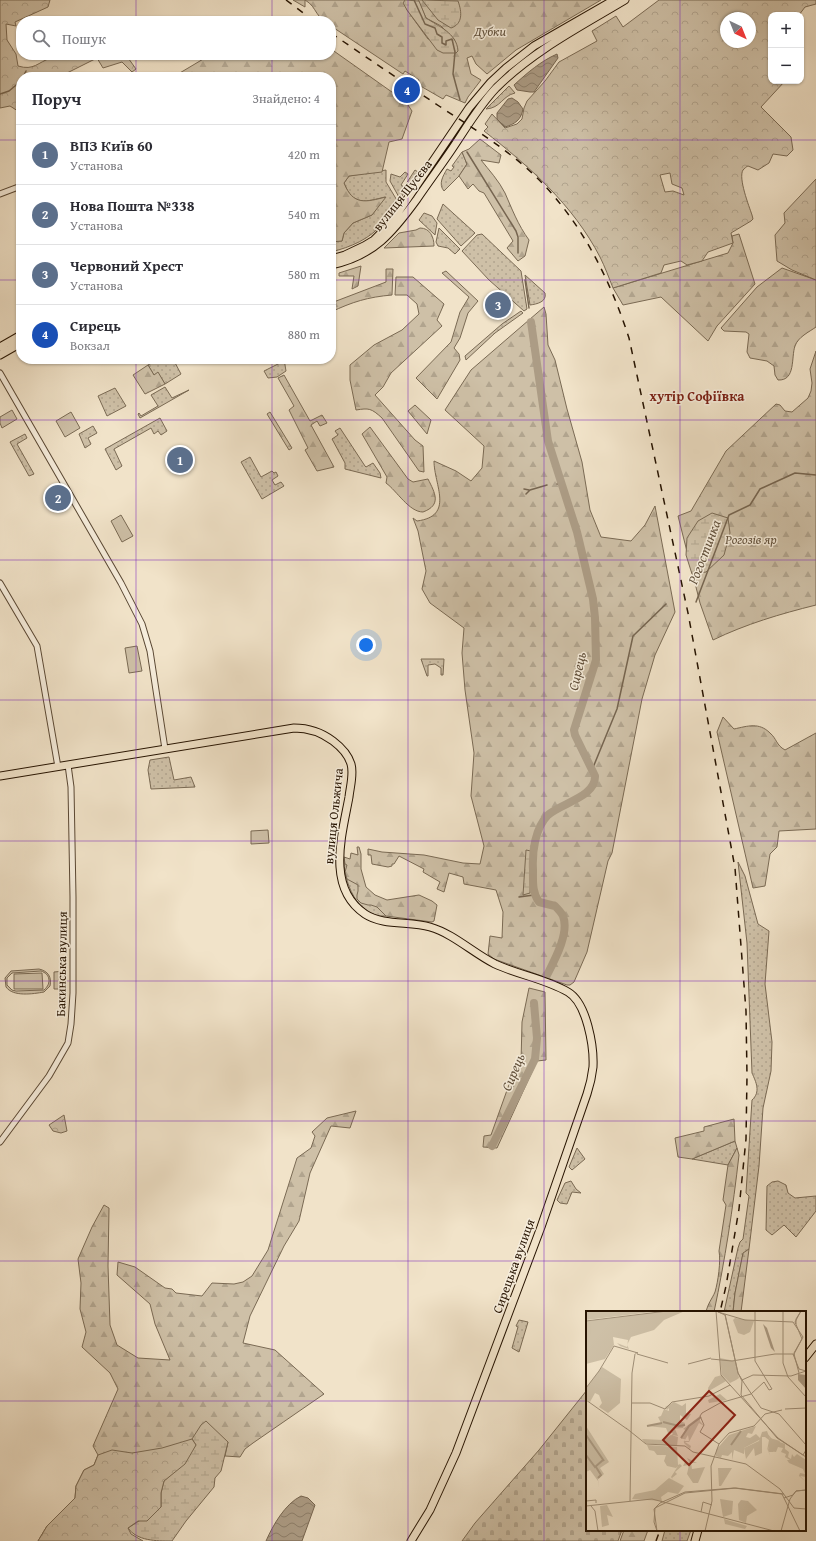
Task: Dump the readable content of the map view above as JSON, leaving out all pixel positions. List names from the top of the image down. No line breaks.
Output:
{"streets":{"main road":["вулиця Щусєва","вулиця Ольжича","Сирецька вулиця"],"street":["Бакинська вулиця"]},"crossings":[["вулиця Ольжича","Бакинська вулиця"],["вулиця Ольжича","Сирецька вулиця"]],"districts":["хутір Софіївка"],"water":["Рогостинка","Сирець"],"parks":["Дубки","Рогозів яр"],"north":"bottom right","page":{"map_buttons":["+","−"],"search":"Пошук","heading":["Поруч","Знайдено: 4"],"pins":["4","3","1","2"],"list":[{"mark":"1","name":"ВПЗ Київ 60","note":"Установа","value":"420 m"},{"mark":"2","name":"Нова Пошта №338","note":"Установа","value":"540 m"},{"mark":"3","name":"Червоний Хрест","note":"Установа","value":"580 m"},{"mark":"4","name":"Сирець","note":"Вокзал","value":"880 m"}]}}
